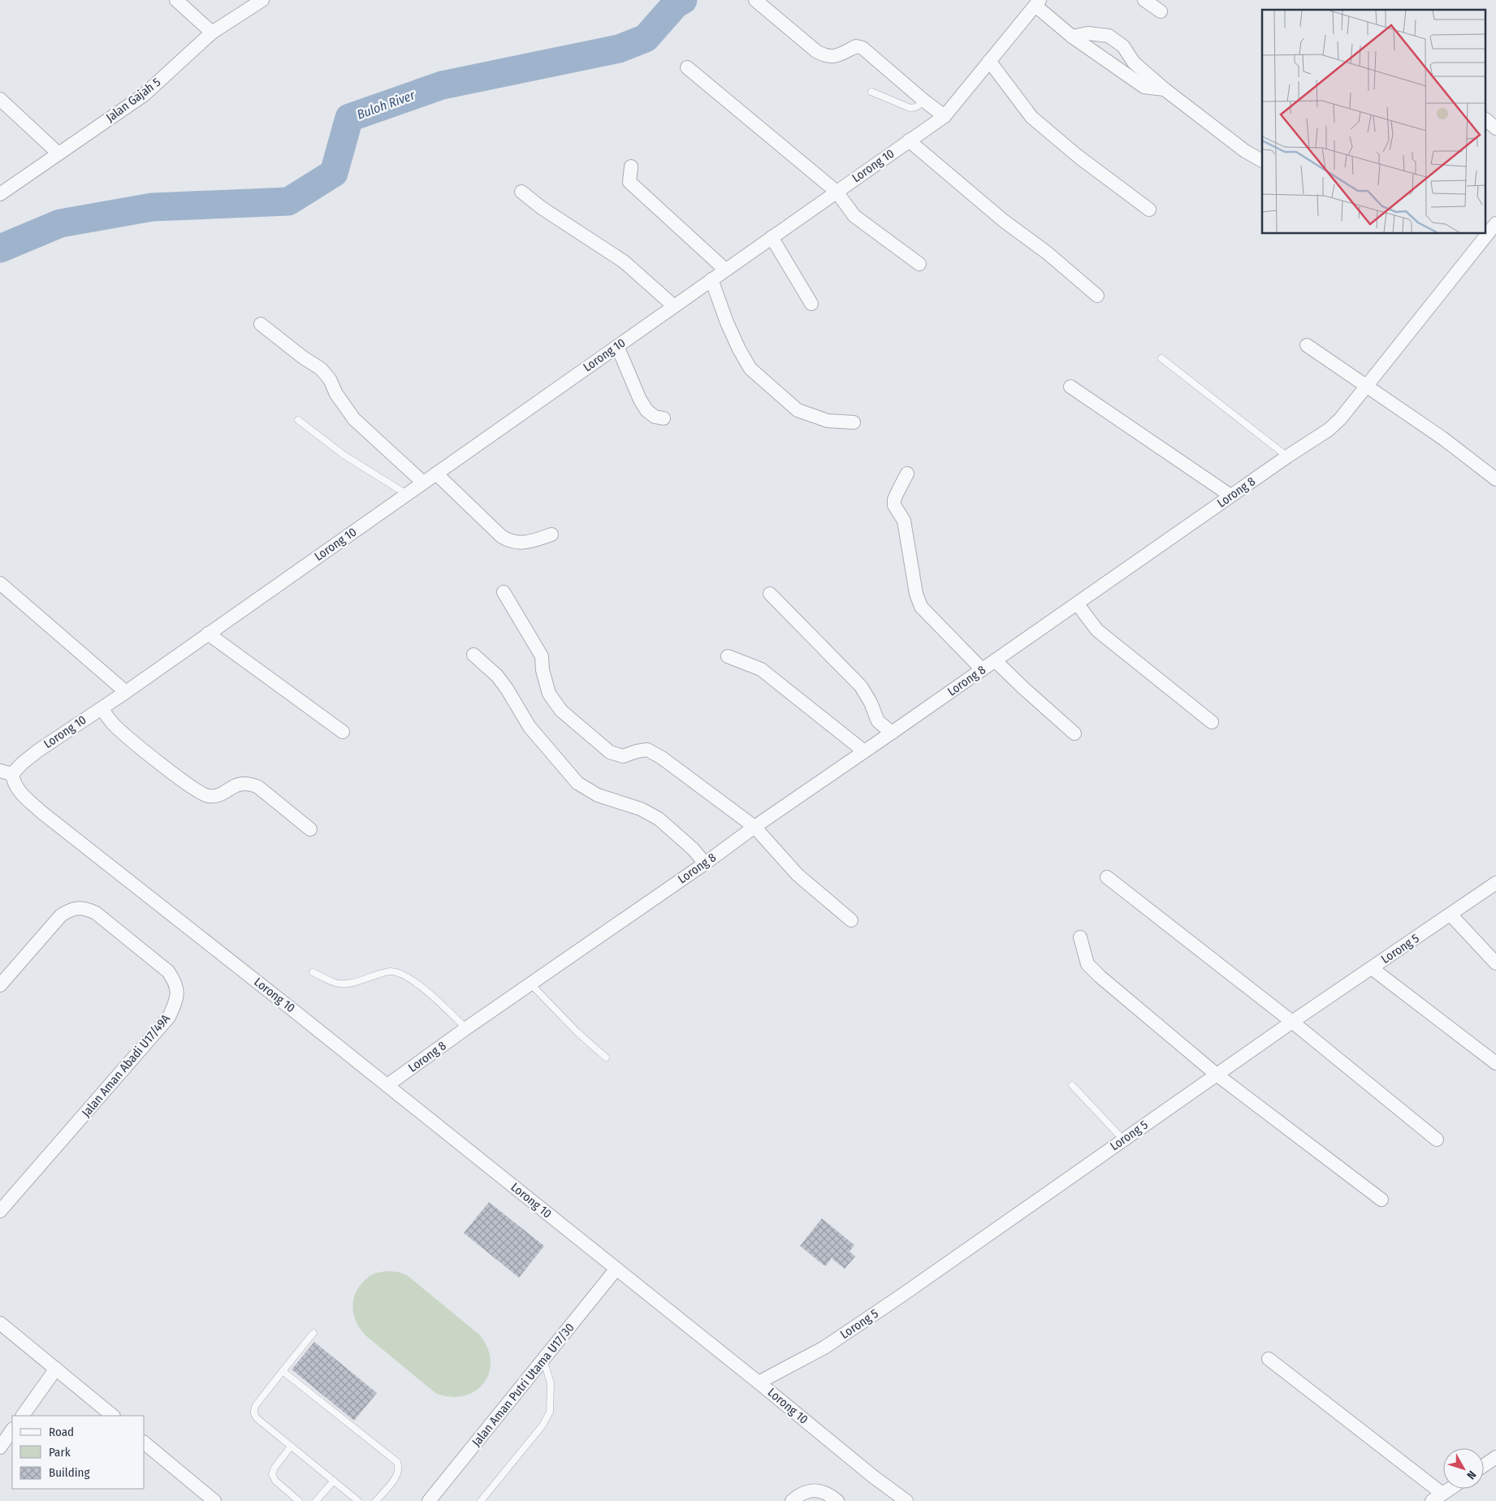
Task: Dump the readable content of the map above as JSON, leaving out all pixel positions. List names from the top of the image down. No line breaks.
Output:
{"streets":{"street":["Jalan Gajah 5","Lorong 10","Lorong 8","Lorong 5","Jalan Aman Abadi U17/49A","Jalan Aman Putri Utama U17/30"]},"crossings":[["Lorong 10","Lorong 8"],["Lorong 10","Lorong 5"],["Lorong 10","Jalan Aman Putri Utama U17/30"]],"water":["Buloh River"],"legend":["Road","Park","Building"],"north":"bottom right"}
